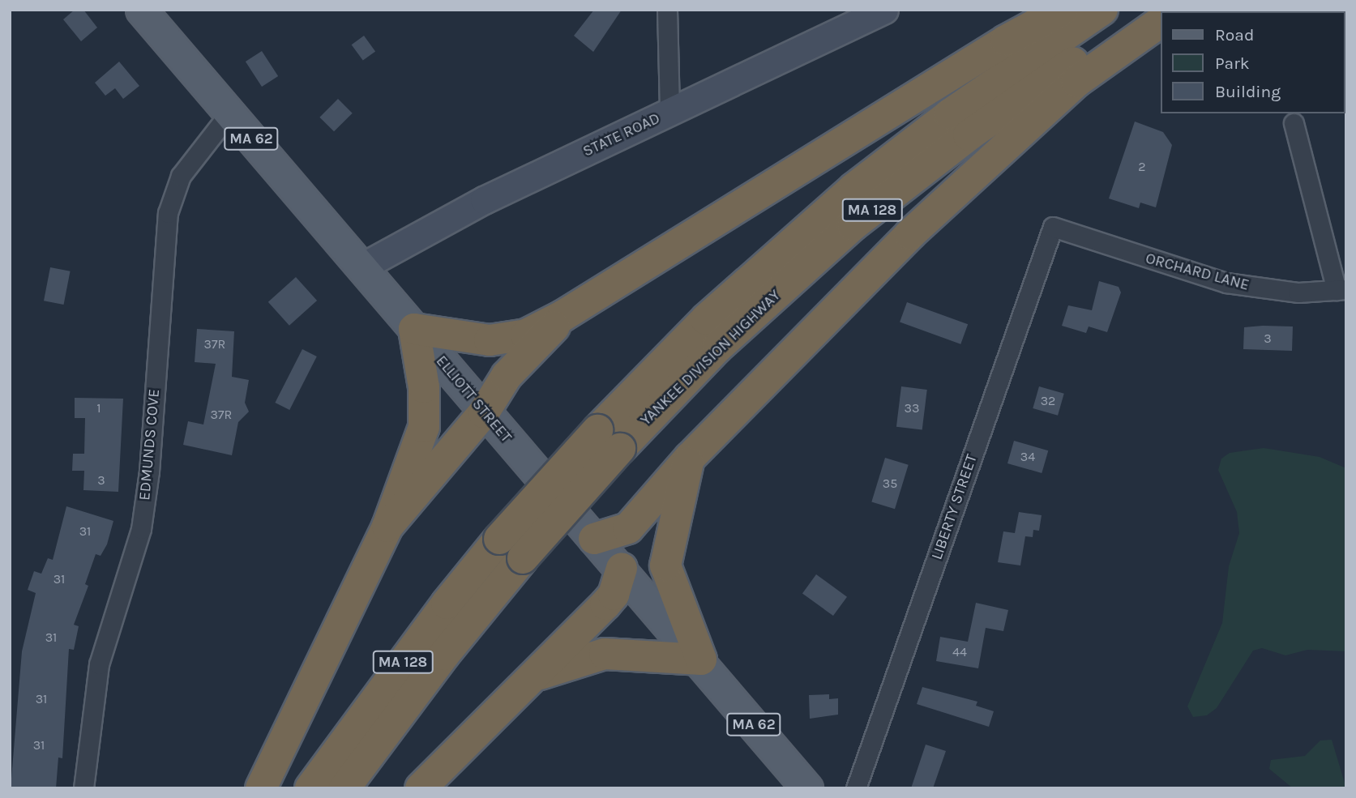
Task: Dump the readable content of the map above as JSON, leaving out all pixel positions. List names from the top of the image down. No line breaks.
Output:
{"streets":{"highway":["MA 128","YANKEE DIVISION HIGHWAY"],"main road":["STATE ROAD","MA 62","ELLIOTT STREET"],"street":["ORCHARD LANE","EDMUNDS COVE","LIBERTY STREET"]},"crossings":[["STATE ROAD","ELLIOTT STREET"],["ORCHARD LANE","LIBERTY STREET"],["ELLIOTT STREET","EDMUNDS COVE"]],"house_numbers":["2","3","37R","32","1","33","37R","34","3","35","31","31","31","44","31","31"],"legend":["Road","Park","Building"]}
